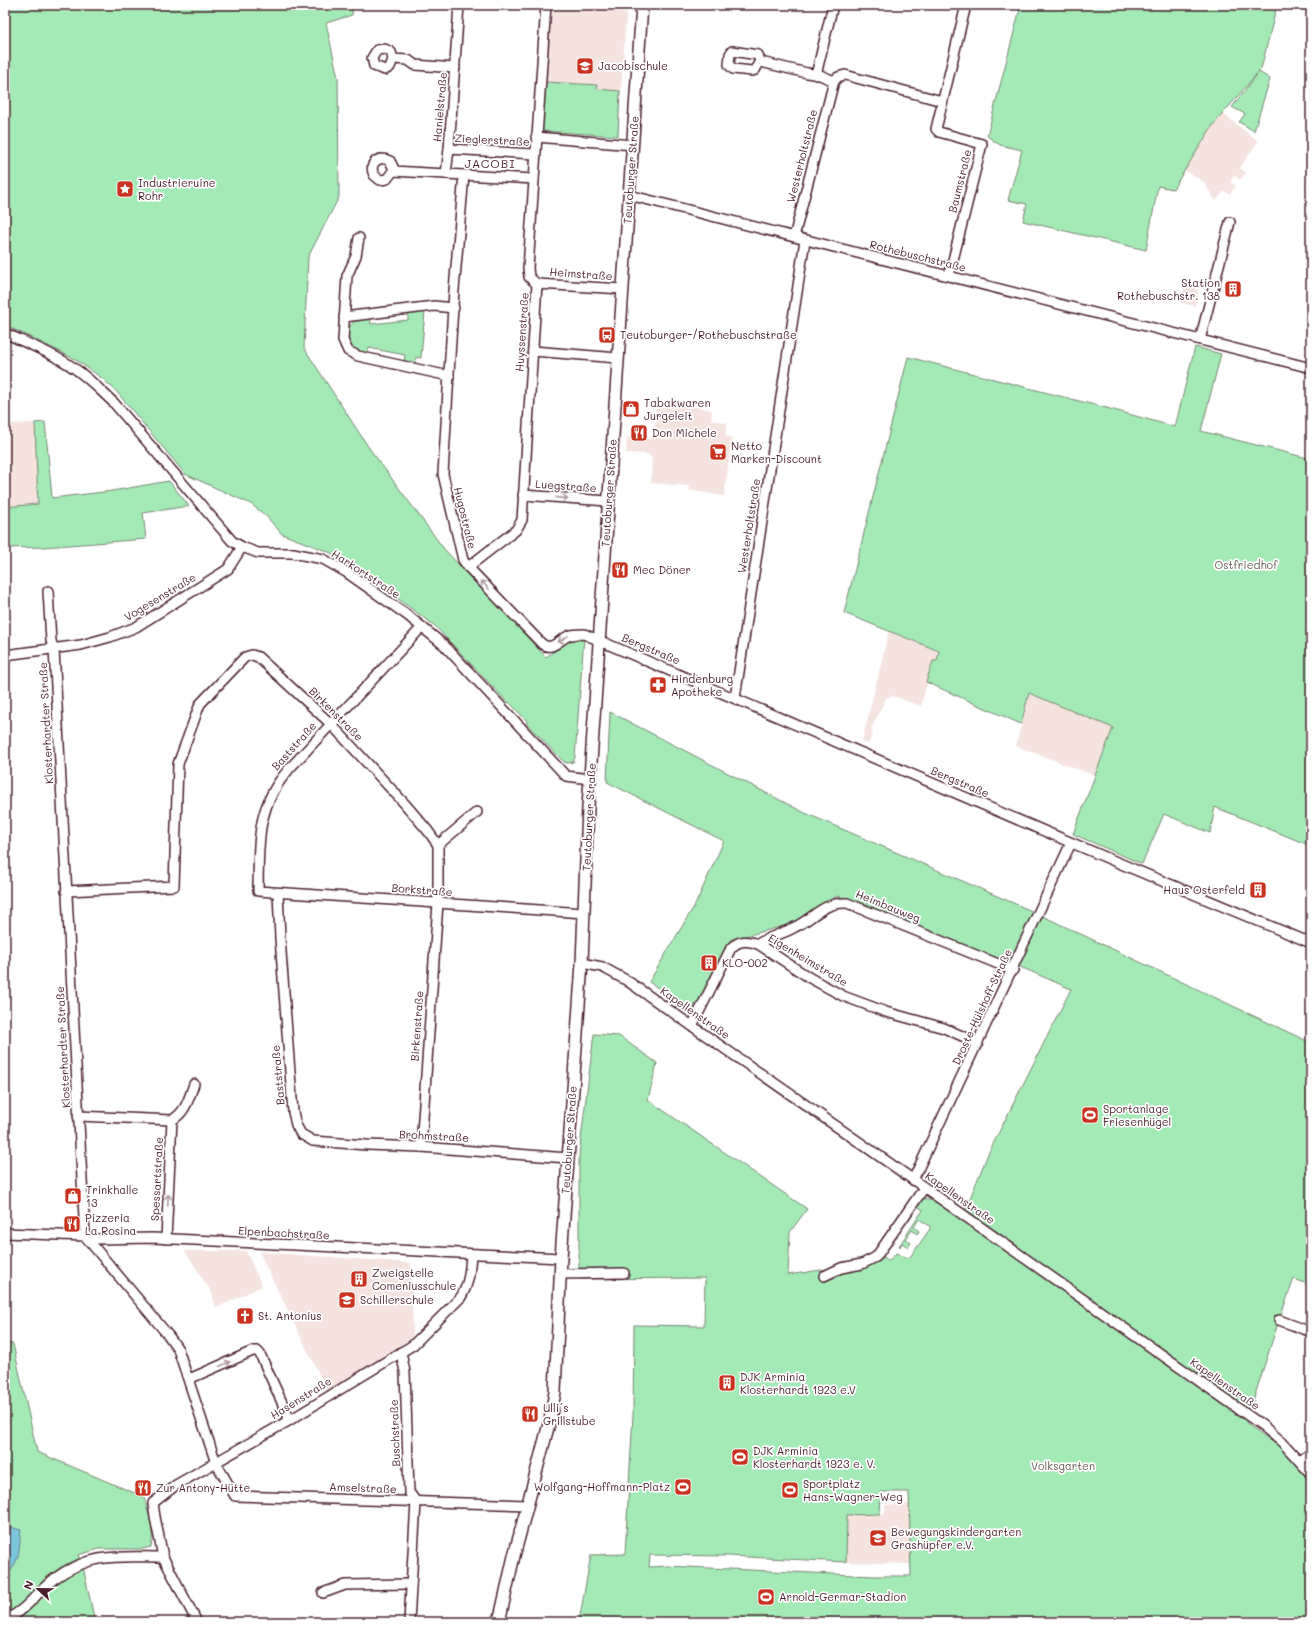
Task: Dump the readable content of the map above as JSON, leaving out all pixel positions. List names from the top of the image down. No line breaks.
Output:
{"streets":{"main road":["Teutoburger Straße"],"street":["Hanielstraße","Zieglerstraße","Westerholtstraße","Baumstraße","Rothebuschstraße","Heimstraße","Huyssenstraße","Luegstraße","Hugostraße","Harkortstraße","Vogesenstraße","Bergstraße","Birkenstraße","Klosterhardter Straße","Baststraße","Borkstraße","Heimbauweg","Eigenheimstraße","Droste-Hülshoff-Straße","Kapellenstraße","Brohmstraße","Spessartstraße","Elpenbachstraße","Hasenstraße","Buschstraße","Amselstraße"]},"crossings":[["Hanielstraße","Zieglerstraße"],["Zieglerstraße","Teutoburger Straße"],["Zieglerstraße","Huyssenstraße"],["Westerholtstraße","Rothebuschstraße"],["Westerholtstraße","Bergstraße"],["Teutoburger Straße","Rothebuschstraße"],["Teutoburger Straße","Heimstraße"],["Teutoburger Straße","Luegstraße"],["Teutoburger Straße","Hugostraße"],["Teutoburger Straße","Harkortstraße"],["Teutoburger Straße","Bergstraße"],["Teutoburger Straße","Borkstraße"],["Teutoburger Straße","Kapellenstraße"],["Teutoburger Straße","Brohmstraße"],["Teutoburger Straße","Elpenbachstraße"],["Teutoburger Straße","Amselstraße"],["Baumstraße","Rothebuschstraße"],["Heimstraße","Huyssenstraße"],["Huyssenstraße","Luegstraße"],["Huyssenstraße","Hugostraße"],["Hugostraße","Bergstraße"],["Harkortstraße","Vogesenstraße"],["Harkortstraße","Baststraße"],["Vogesenstraße","Klosterhardter Straße"],["Bergstraße","Droste-Hülshoff-Straße"],["Birkenstraße","Klosterhardter Straße"],["Birkenstraße","Baststraße"],["Birkenstraße","Borkstraße"],["Birkenstraße","Brohmstraße"],["Klosterhardter Straße","Elpenbachstraße"],["Baststraße","Borkstraße"],["Baststraße","Brohmstraße"],["Heimbauweg","Eigenheimstraße"],["Heimbauweg","Droste-Hülshoff-Straße"],["Eigenheimstraße","Droste-Hülshoff-Straße"],["Eigenheimstraße","Kapellenstraße"],["Droste-Hülshoff-Straße","Kapellenstraße"],["Spessartstraße","Elpenbachstraße"],["Elpenbachstraße","Hasenstraße"],["Hasenstraße","Buschstraße"],["Hasenstraße","Amselstraße"],["Buschstraße","Amselstraße"]],"one_way":["Luegstraße","Spessartstraße"],"districts":["JACOBI"],"parks":["Ostfriedhof","Volksgarten"],"places":{"school or university":["Jacobischule","Schillerschule","Bewegungskindergarten Grashüpfer e.V."],"place":["Industrieruine Rohr"],"building":["Station Rothebuschstr. 138","Haus Osterfeld","KLO-002","Zweigstelle Comeniusschule","DJK Arminia Klosterhardt 1923 e.V"],"bus stop":["Teutoburger-/Rothebuschstraße"],"shop":["Tabakwaren Jurgeleit","Trinkhalle 13"],"restaurant":["Don Michele","Mec Döner","Pizzeria La Rosina","Ulli´s Grillstube","Zur Antony-Hütte"],"supermarket":["Netto Marken-Discount"],"pharmacy":["Hindenburg Apotheke"],"sports":["Sportanlage Friesenhügel","DJK Arminia Klosterhardt 1923 e. V.","Wolfgang-Hoffmann-Platz","Sportplatz Hans-Wagner-Weg","Arnold-Germar-Stadion"],"church":["St. Antonius"]},"north":"left"}
